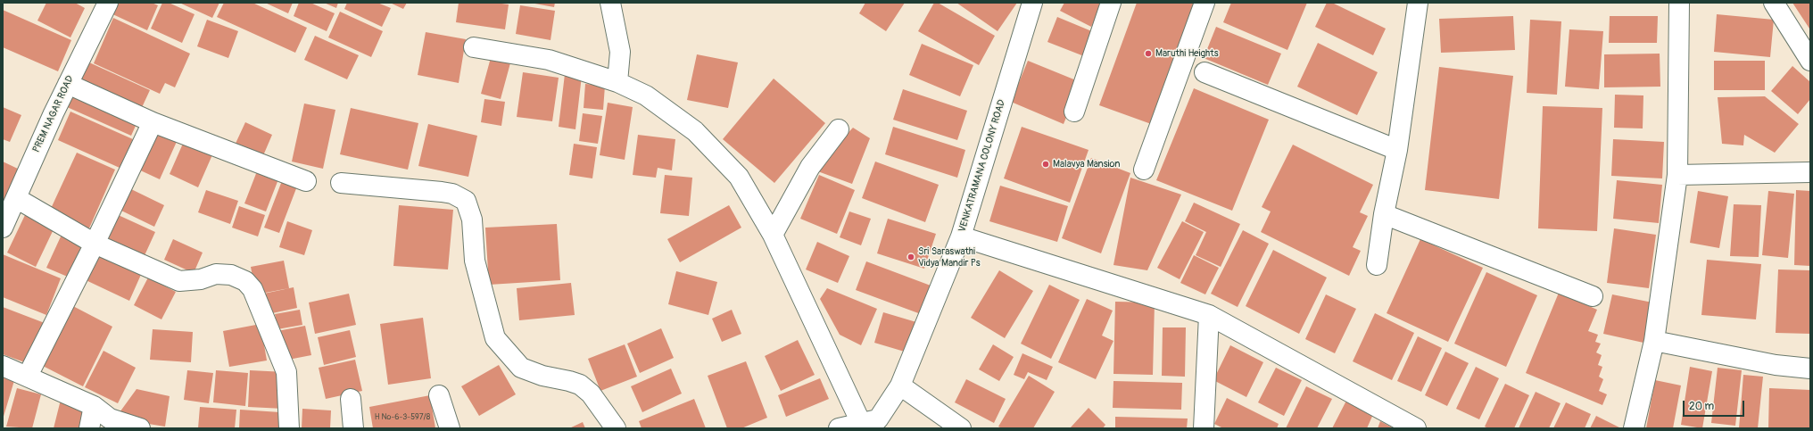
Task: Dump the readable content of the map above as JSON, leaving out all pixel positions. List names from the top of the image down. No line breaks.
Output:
{"streets":{"street":["PREM NAGAR ROAD","VENKATRAMANA COLONY ROAD"]},"places":["Maruthi Heights","Malavya Mansion","Sri Saraswathi Vidya Mandir Ps"],"house_numbers":["H No-6-3-597/8"],"scale_bar":"20 m"}
